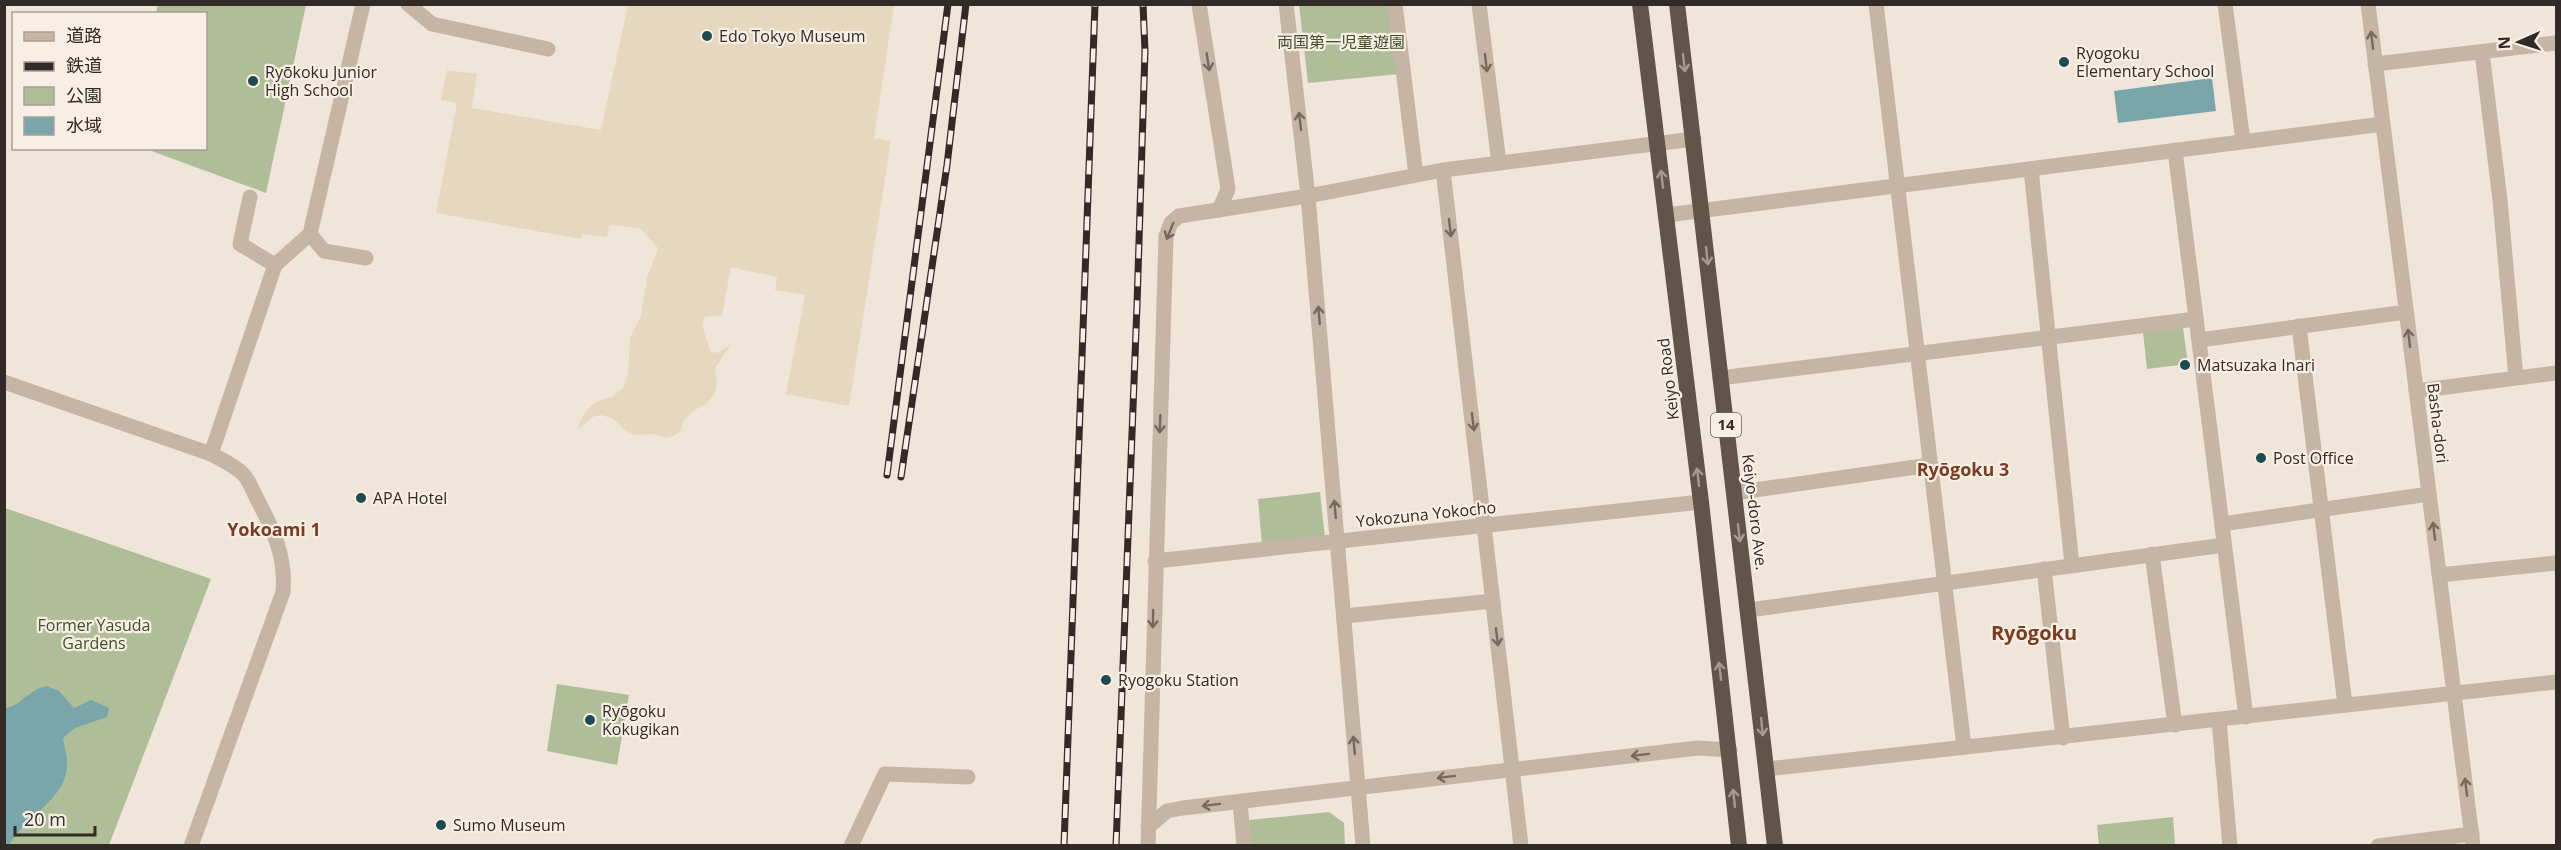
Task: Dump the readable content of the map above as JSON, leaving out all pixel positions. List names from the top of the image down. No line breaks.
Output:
{"streets":{"highway":["Keiyo Road","14","Keiyo-doro Ave."],"street":["Basha-dori","Yokozuna Yokocho"]},"crossings":[["Keiyo Road","14"],["Keiyo Road","Yokozuna Yokocho"]],"one_way":["Keiyo Road","Keiyo-doro Ave."],"districts":["Ryōgoku 3","Yokoami 1","Ryōgoku"],"parks":["両国第一児童遊園","Former Yasuda Gardens"],"places":["Edo Tokyo Museum","Ryogoku Elementary School","Ryōkoku Junior High School","Matsuzaka Inari","Post Office","APA Hotel","Ryogoku Station","Ryōgoku Kokugikan","Sumo Museum"],"legend":["道路","鉄道","公園","水域"],"scale_bar":"20 m","north":"left"}
